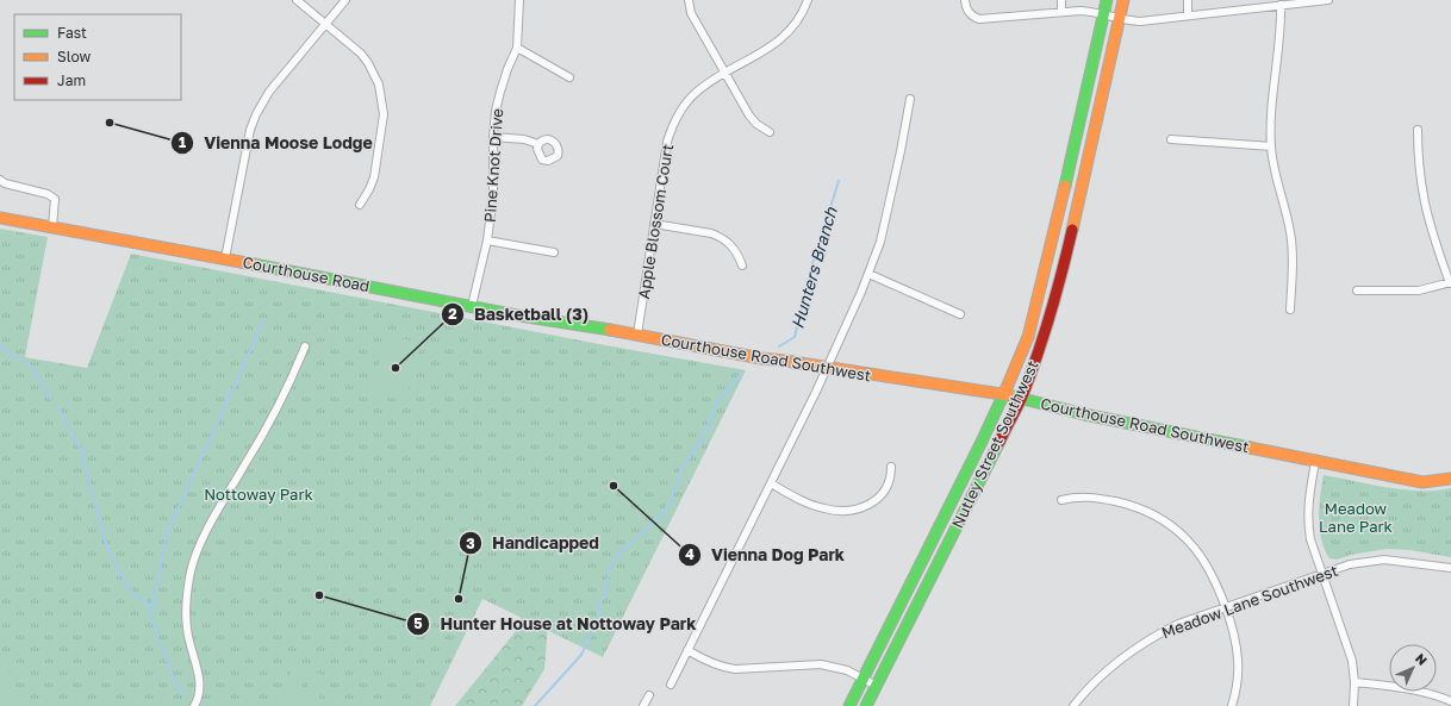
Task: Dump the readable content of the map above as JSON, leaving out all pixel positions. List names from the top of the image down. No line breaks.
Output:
{"streets":{"main road":["Courthouse Road","Courthouse Road Southwest","Nutley Street Southwest"],"street":["Pine Knot Drive","Apple Blossom Court","Meadow Lane Southwest"]},"crossings":[["Pine Knot Drive","Courthouse Road"],["Apple Blossom Court","Courthouse Road Southwest"],["Courthouse Road","Courthouse Road Southwest"],["Courthouse Road Southwest","Nutley Street Southwest"]],"water":["Hunters Branch"],"parks":["Nottoway Park","Meadow Lane Park"],"places":["Vienna Moose Lodge","Basketball (3)","Vienna Dog Park","Hunter House at Nottoway Park","Handicapped"],"legend":["Fast","Slow","Jam"],"north":"top right"}
